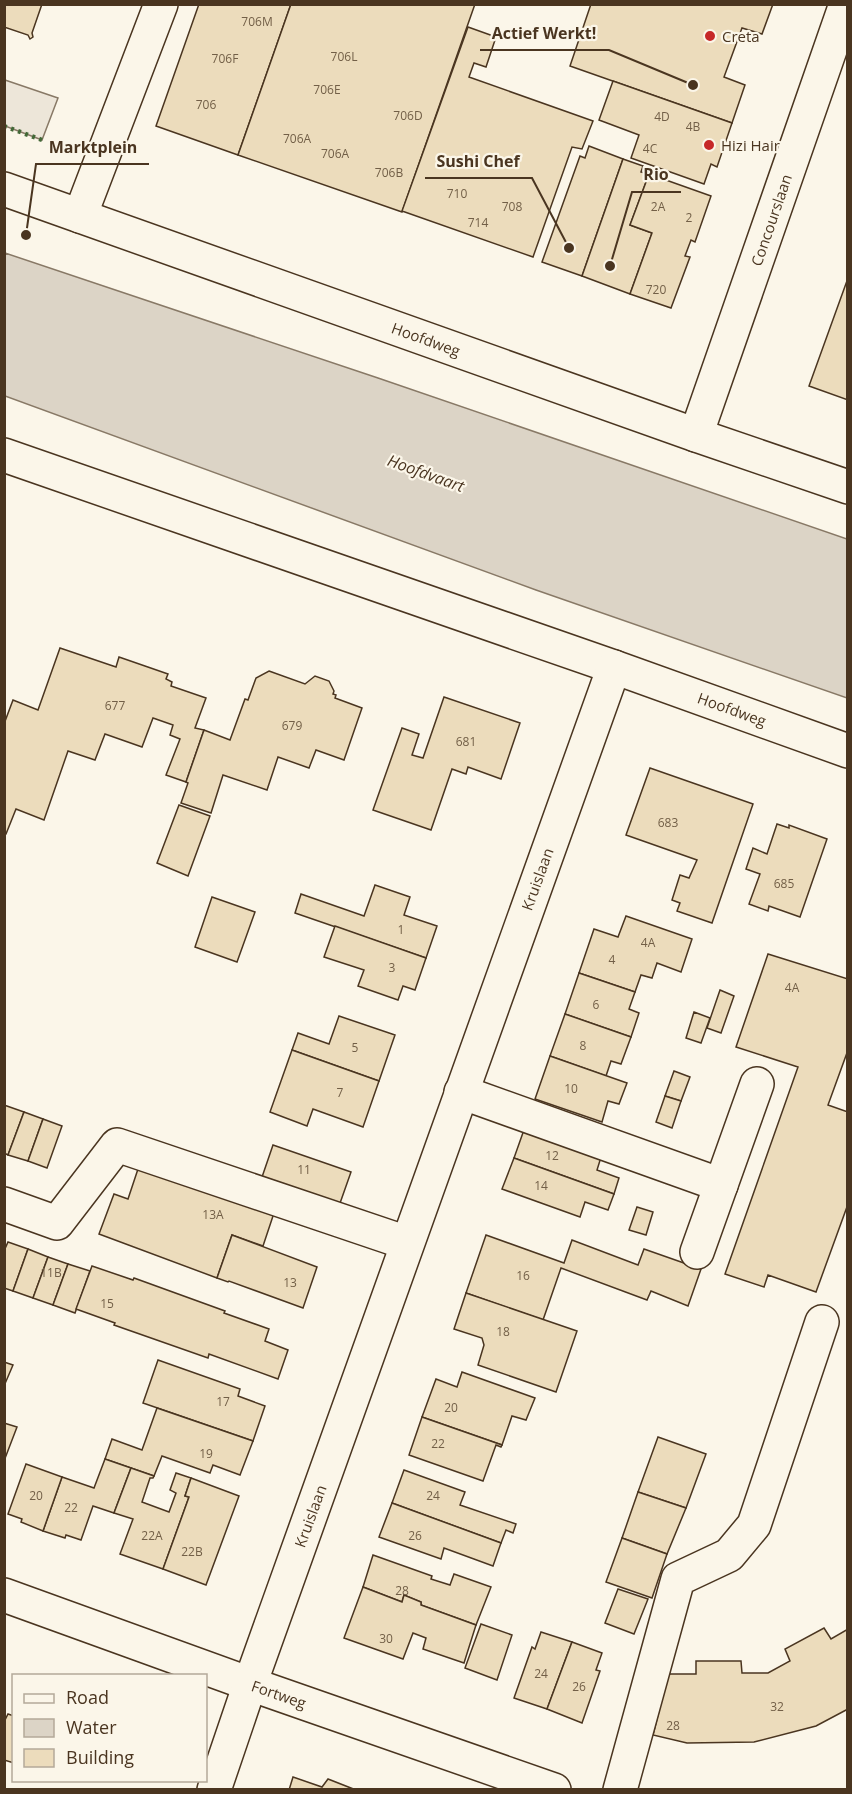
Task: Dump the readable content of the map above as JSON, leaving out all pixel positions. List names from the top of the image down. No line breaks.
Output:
{"streets":{"street":["Concourslaan","Hoofdweg","Kruislaan","Fortweg"]},"crossings":[["Concourslaan","Hoofdweg"],["Hoofdweg","Kruislaan"],["Kruislaan","Fortweg"]],"water":["Hoofdvaart"],"places":["Creta","Actief Werkt!","Hizi Hair","Marktplein","Sushi Chef","Rio"],"house_numbers":["706M","706L","706F","706E","706","706D","4D","4B","706A","4C","706A","706B","710","708","2A","2","714","720","677","679","681","683","685","1","4A","4","3","4A","6","8","5","10","7","12","11","14","13A","11B","16","13","15","18","17","20","22","19","20","24","22","22A","26","22B","28","30","24","26","32","28"],"legend":["Road","Water","Building"]}
